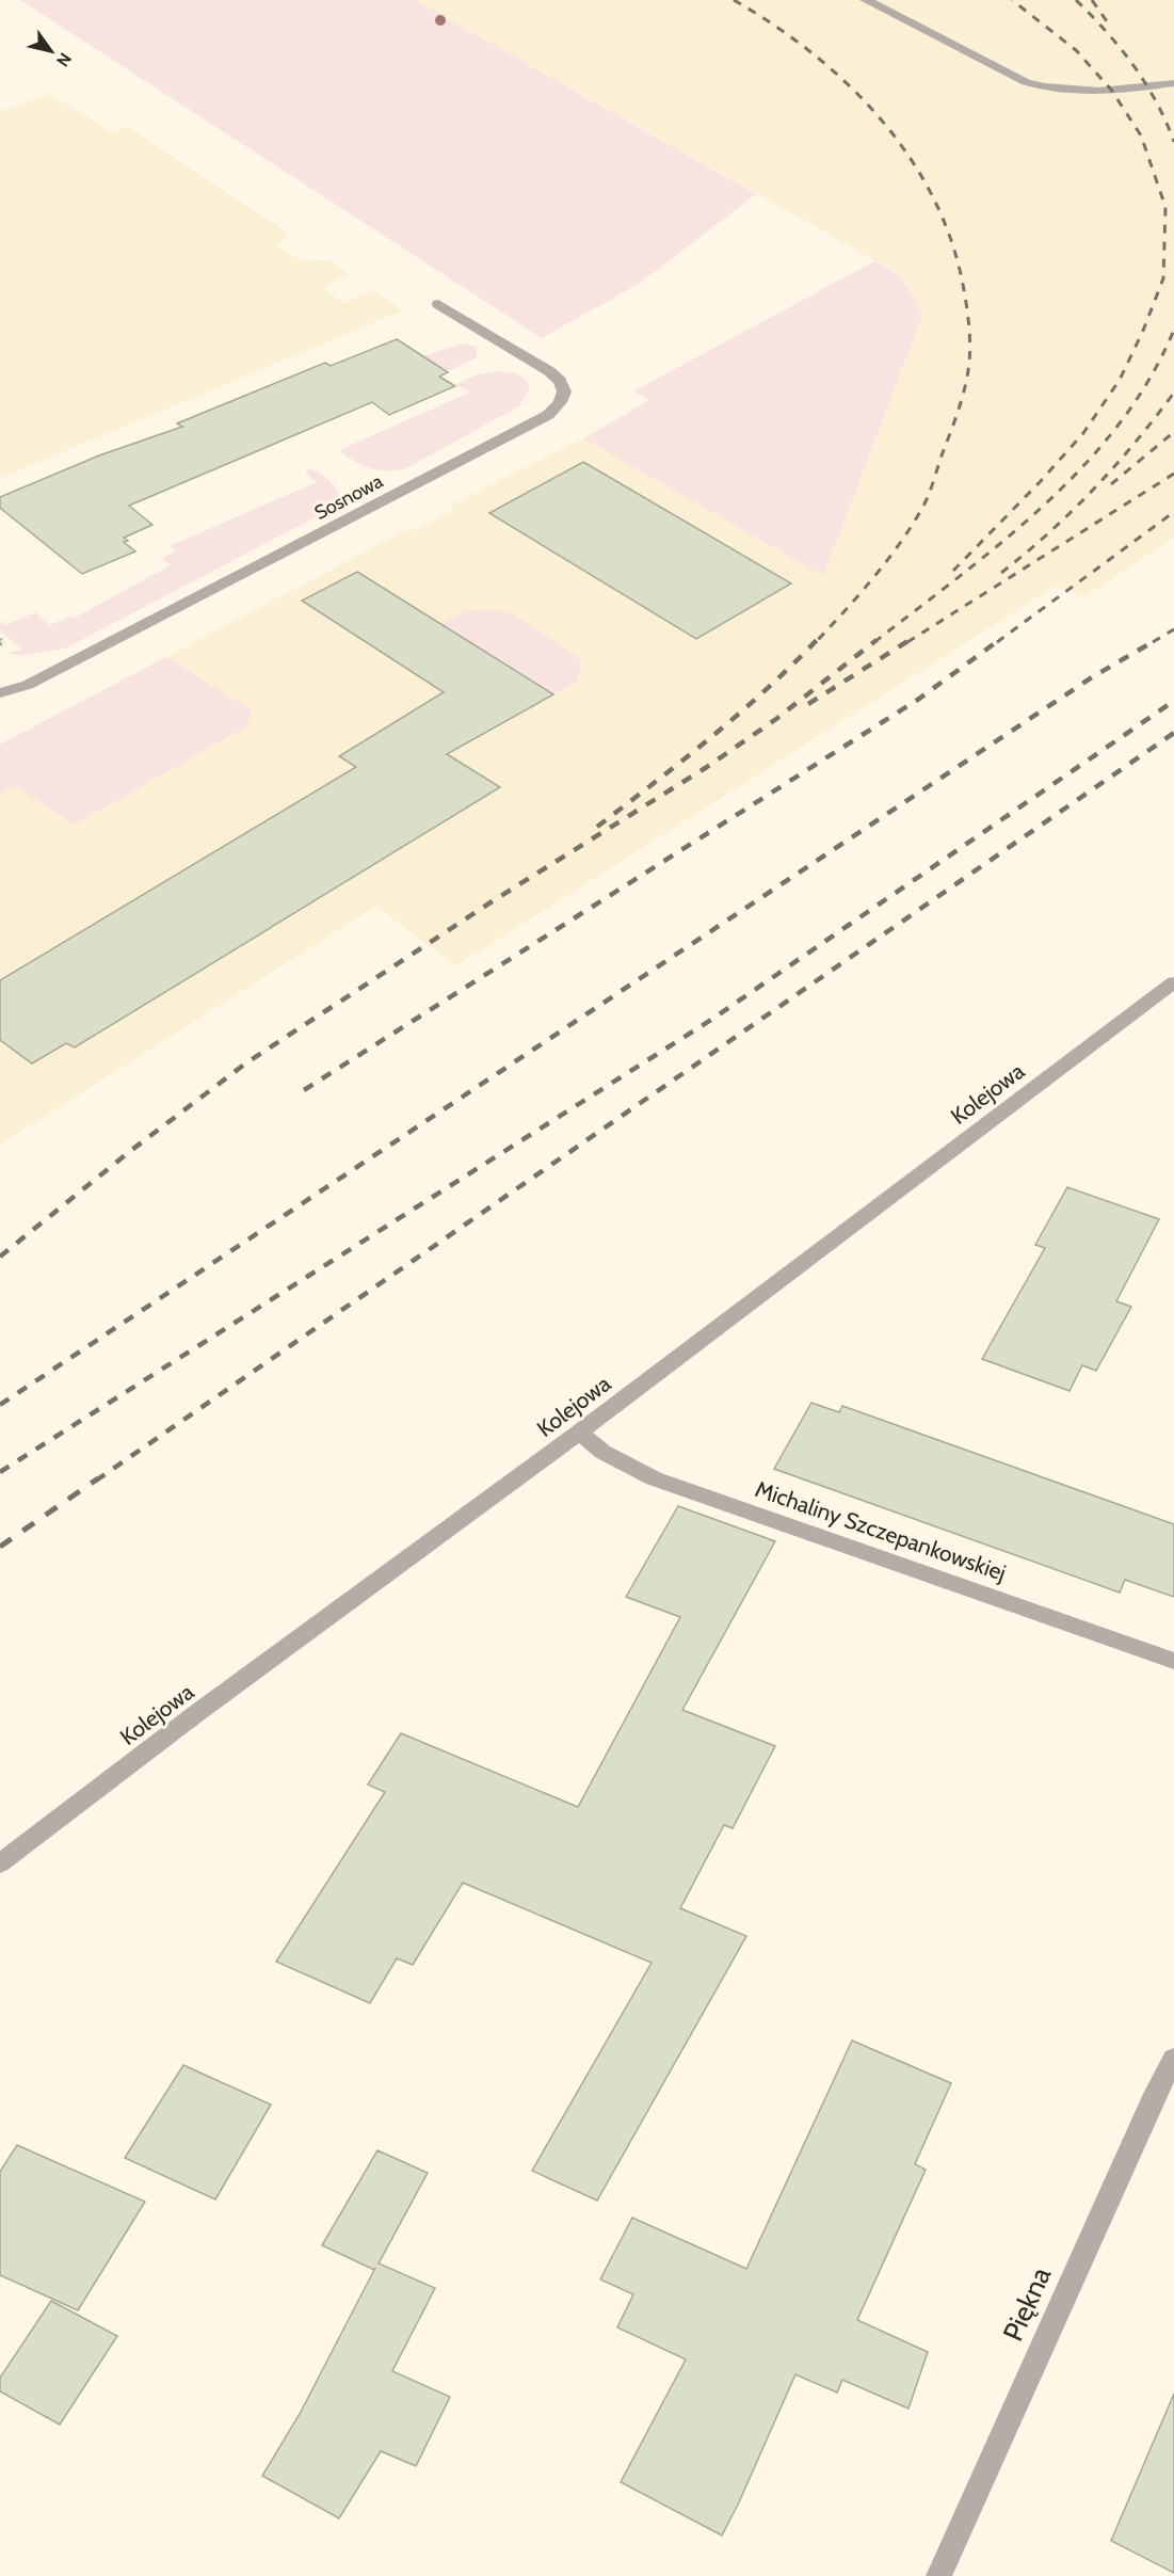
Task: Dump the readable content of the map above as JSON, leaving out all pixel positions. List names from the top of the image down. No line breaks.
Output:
{"streets":{"street":["Sosnowa","Kolejowa","Michaliny Szczepankowskiej","Piękna"]},"crossings":[["Kolejowa","Michaliny Szczepankowskiej"]],"north":"bottom right"}
